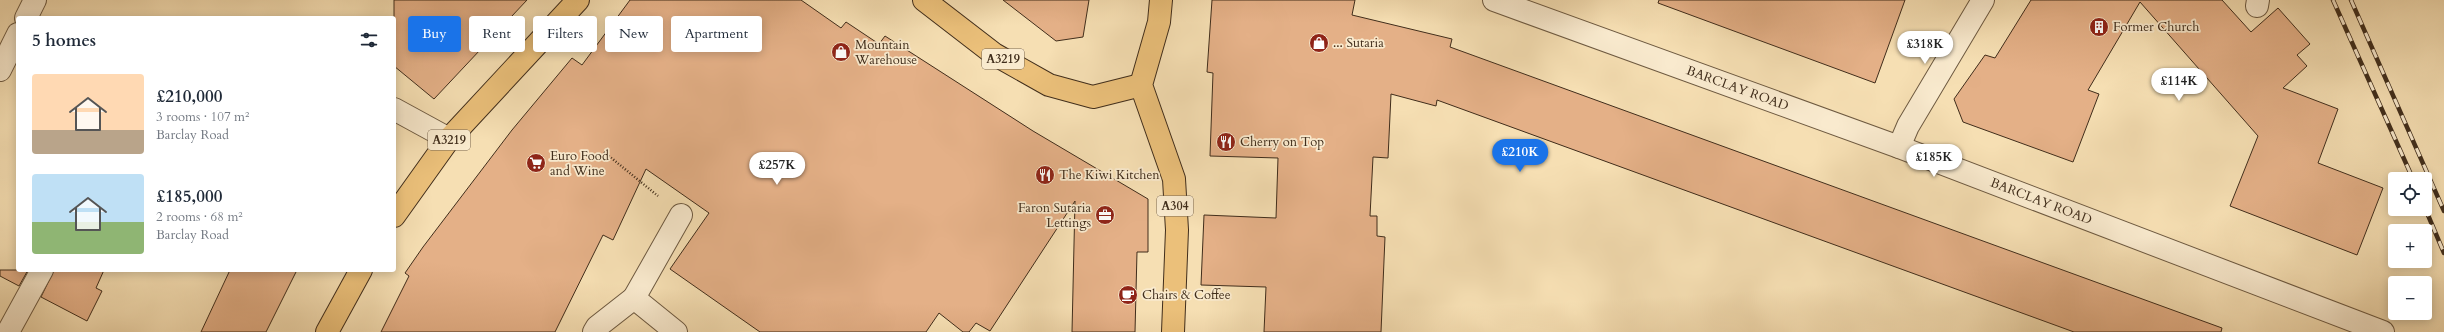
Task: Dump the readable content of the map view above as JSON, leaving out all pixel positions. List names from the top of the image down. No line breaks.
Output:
{"streets":{"main road":["A3219","A304"],"street":["BARCLAY ROAD"]},"crossings":[["A3219","A304"]],"places":{"building":["Former Church"],"shop":["... Sutaria","Mountain Warehouse"],"restaurant":["Cherry on Top","The Kiwi Kitchen"],"supermarket":["Euro Food and Wine"],"office":["Faron Sutaria Lettings"],"cafe":["Chairs & Coffee"]},"page":{"chip":["Buy","Rent","Filters","New","Apartment"],"heading":"5 homes","price":["£318K","£114K","£210K","£185K","£257K"],"list":[{"name":"£210,000","note":"3 rooms · 107 m² · Barclay Road"},{"name":"£185,000","note":"2 rooms · 68 m² · Barclay Road"}],"map_buttons":["+","−"]}}
